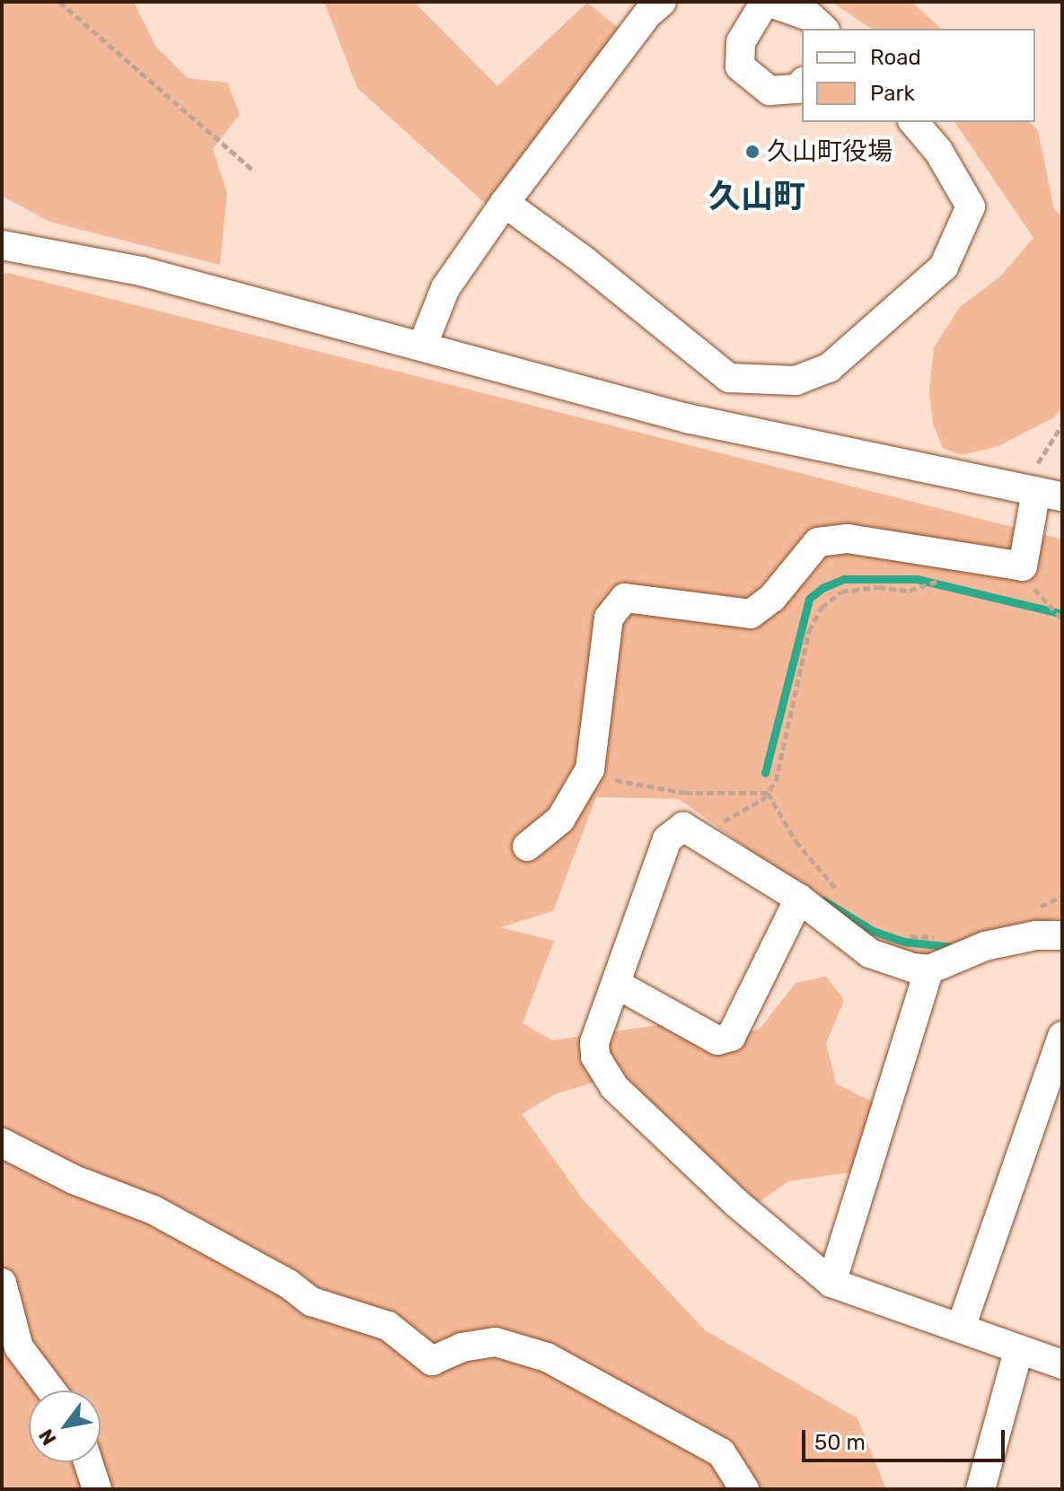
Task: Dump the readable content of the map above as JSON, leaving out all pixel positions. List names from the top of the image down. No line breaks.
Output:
{"districts":["久山町"],"places":["久山町役場"],"legend":["Road","Park"],"scale_bar":"50 m","north":"bottom left"}
